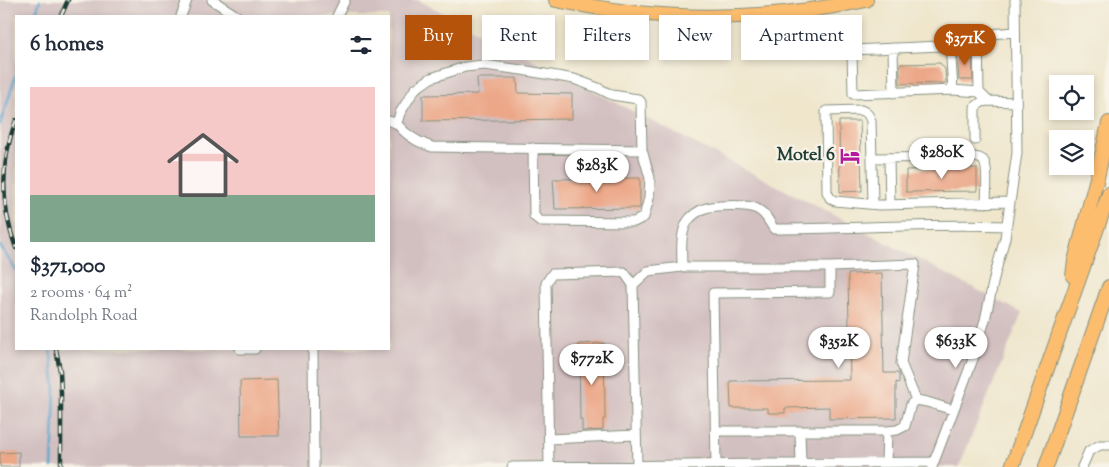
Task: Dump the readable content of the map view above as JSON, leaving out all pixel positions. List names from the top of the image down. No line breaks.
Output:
{"places":{"hotel":["Motel 6"]},"page":{"chip":["Buy","Rent","Filters","New","Apartment"],"heading":"6 homes","price":["$371K","$280K","$283K","$352K","$633K","$772K"],"list":[{"name":"$371,000","note":"2 rooms · 64 m² · Randolph Road"}]}}
